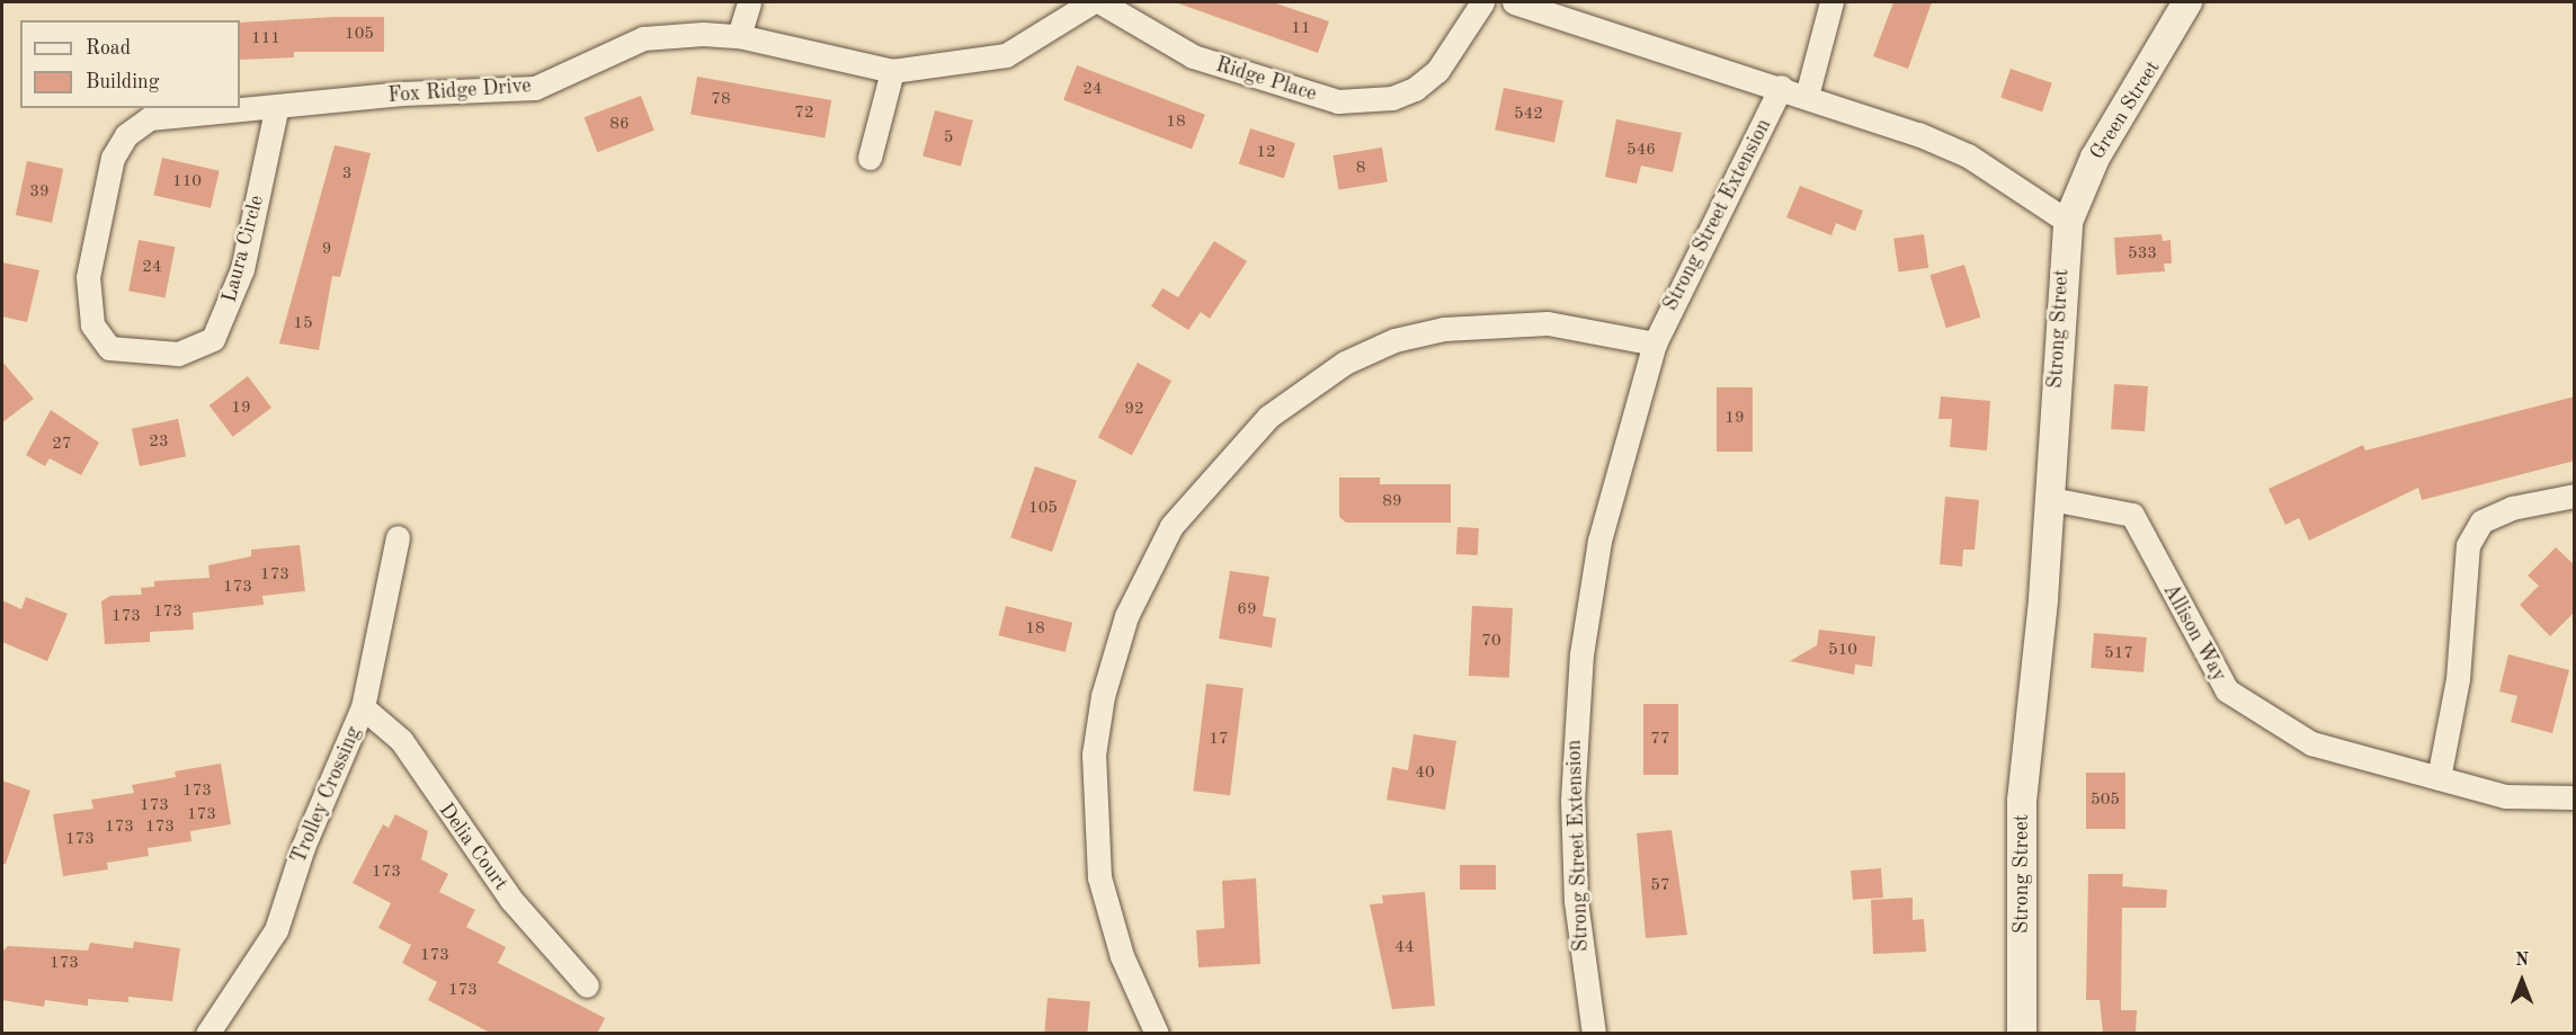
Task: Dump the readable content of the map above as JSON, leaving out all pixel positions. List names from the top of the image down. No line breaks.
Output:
{"streets":{"street":["Ridge Place","Fox Ridge Drive","Green Street","Strong Street Extension","Laura Circle","Strong Street","Allison Way","Trolley Crossing","Delia Court"]},"crossings":[["Fox Ridge Drive","Laura Circle"],["Green Street","Strong Street"],["Strong Street","Allison Way"],["Trolley Crossing","Delia Court"]],"house_numbers":["11","105","111","24","78","72","542","18","86","5","546","12","8","3","110","39","9","533","24","15","19","92","19","23","27","89","105","173","173","69","173","173","18","70","510","517","17","77","40","173","505","173","173","173","173","173","173","57","44","173","173","173"],"legend":["Road","Building"],"north":"top"}
